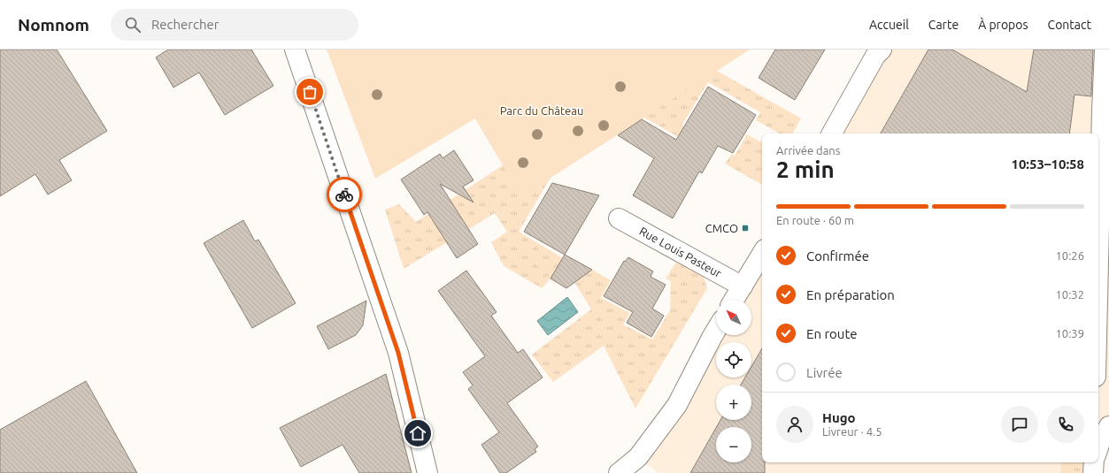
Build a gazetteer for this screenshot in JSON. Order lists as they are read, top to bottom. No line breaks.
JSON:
{"streets":{"street":["Rue Louis Pasteur"]},"parks":["Parc du Château"],"places":{"transit":["CMCO"]},"north":"top left","page":{"header":"Nomnom","search":"Rechercher","nav":["Accueil","Carte","À propos","Contact"],"heading":["2 min","Arrivée dans","10:53–10:58"],"panel":["Hugo","Livreur · 4.5"],"bar":"En route · 60 m","list":[["Confirmée","10:26"],["En préparation","10:32"],["En route","10:39"],"Livrée"],"map_buttons":["+","−"]}}
